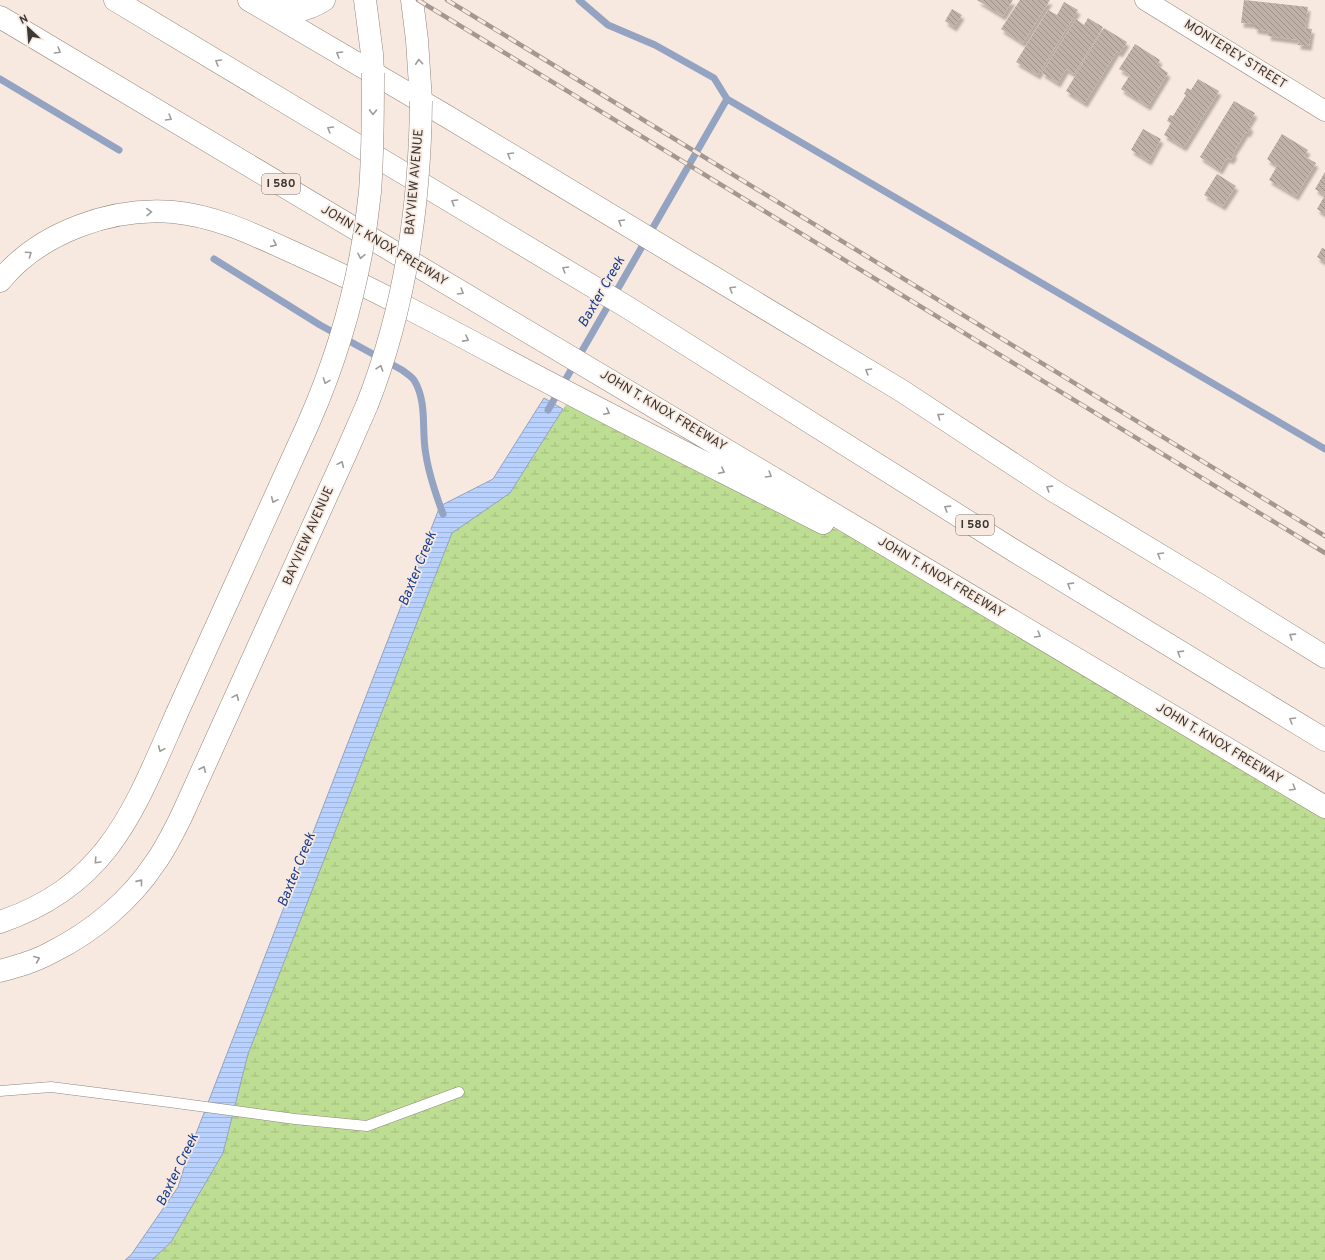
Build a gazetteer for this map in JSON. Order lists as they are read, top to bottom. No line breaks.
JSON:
{"streets":{"main road":["BAYVIEW AVENUE","I 580","JOHN T. KNOX FREEWAY"],"street":["MONTEREY STREET"]},"water":["Baxter Creek"],"north":"top left"}
